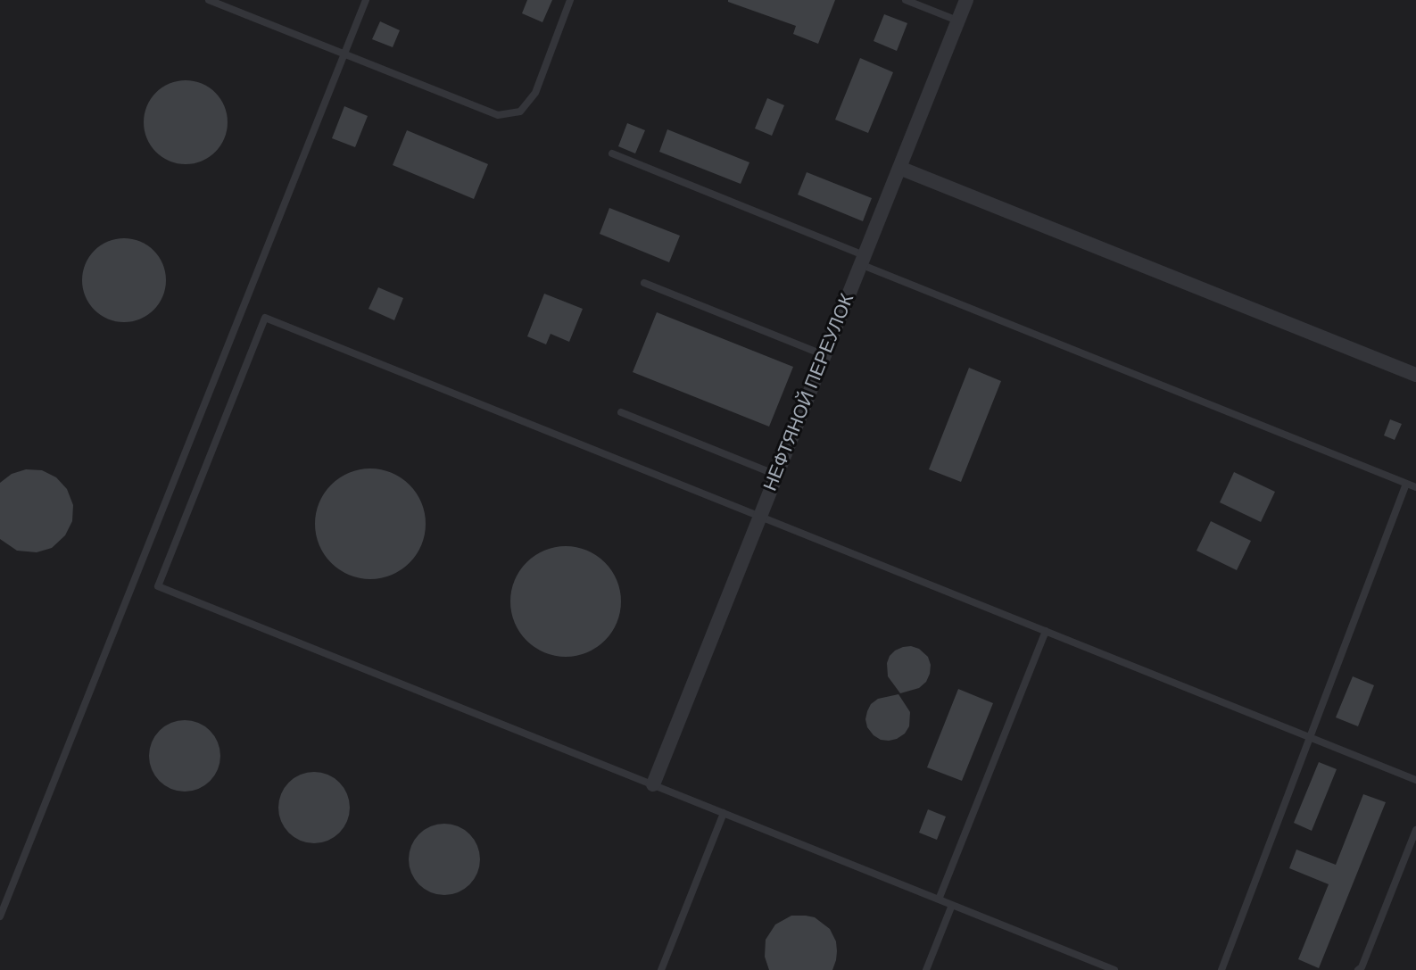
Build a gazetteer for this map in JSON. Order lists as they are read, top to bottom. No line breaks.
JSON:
{"streets":{"street":["НЕФТЯНОЙ ПЕРЕУЛОК"]}}
